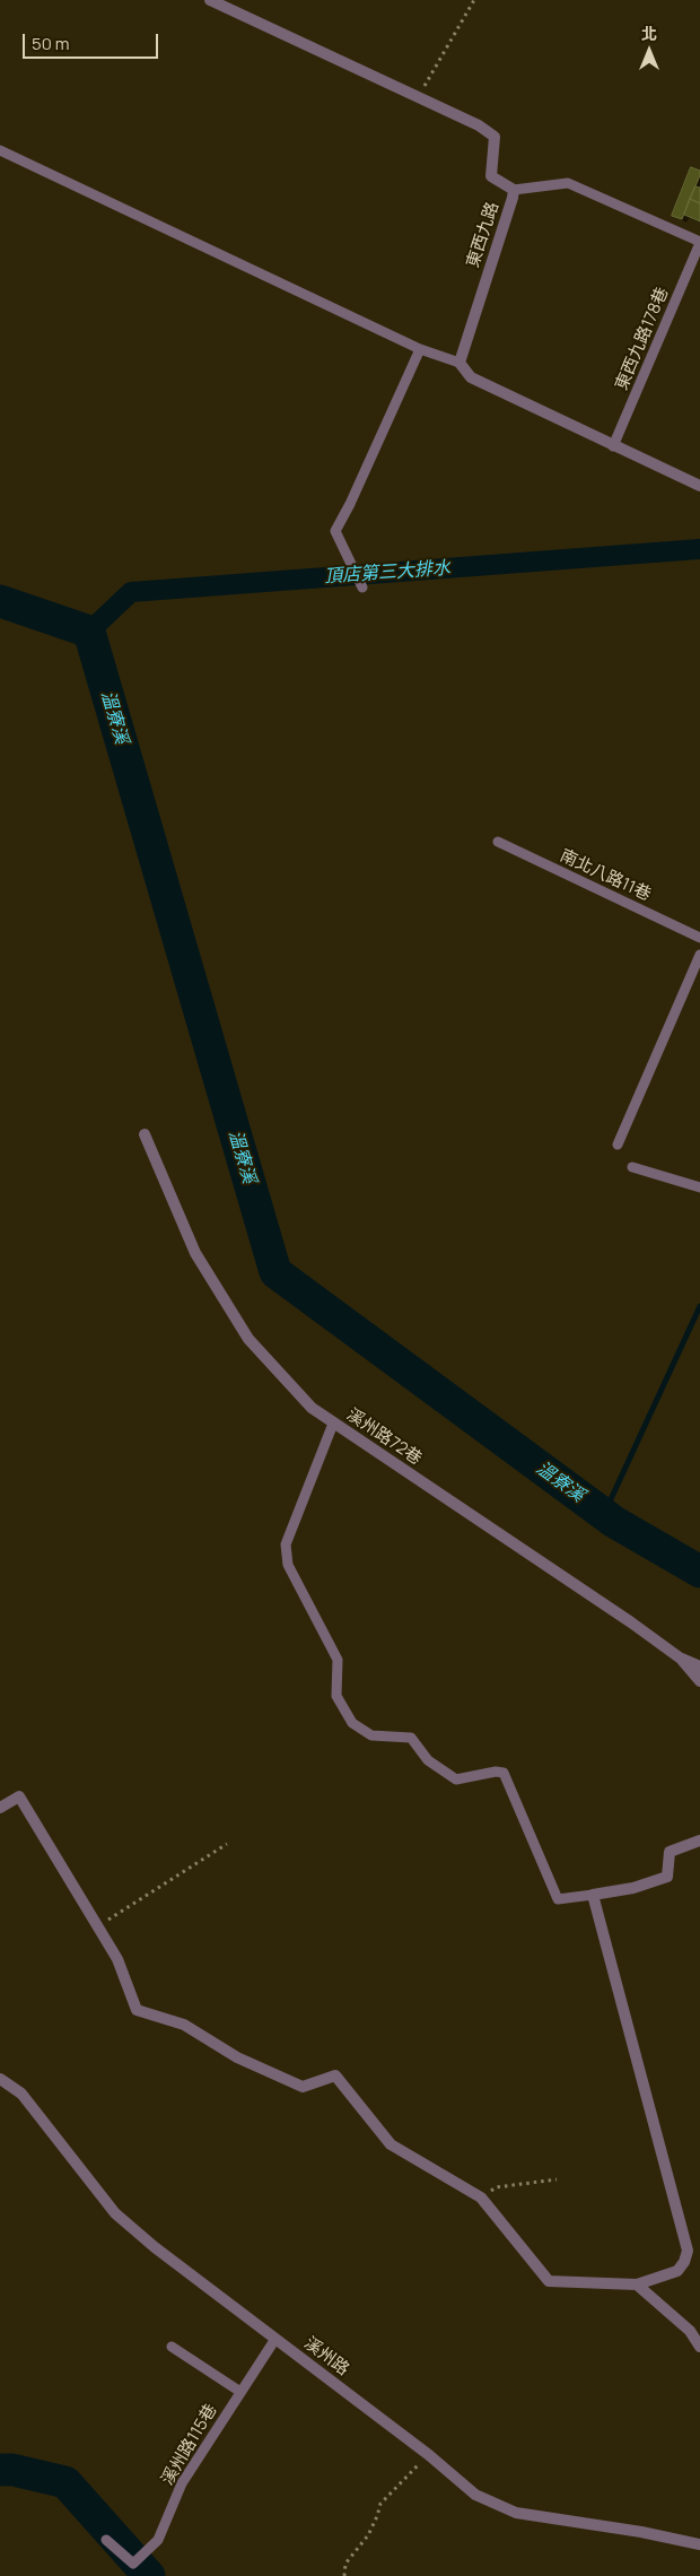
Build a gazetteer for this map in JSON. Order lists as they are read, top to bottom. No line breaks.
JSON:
{"streets":{"street":["東西九路","溪州路72巷","溪州路"],"lane":["東西九路178巷","南北八路11巷","溪州路115巷"]},"crossings":[["溪州路","溪州路115巷"]],"water":["頂店第三大排水","溫寮溪"],"scale_bar":"50 m","north":"top"}
